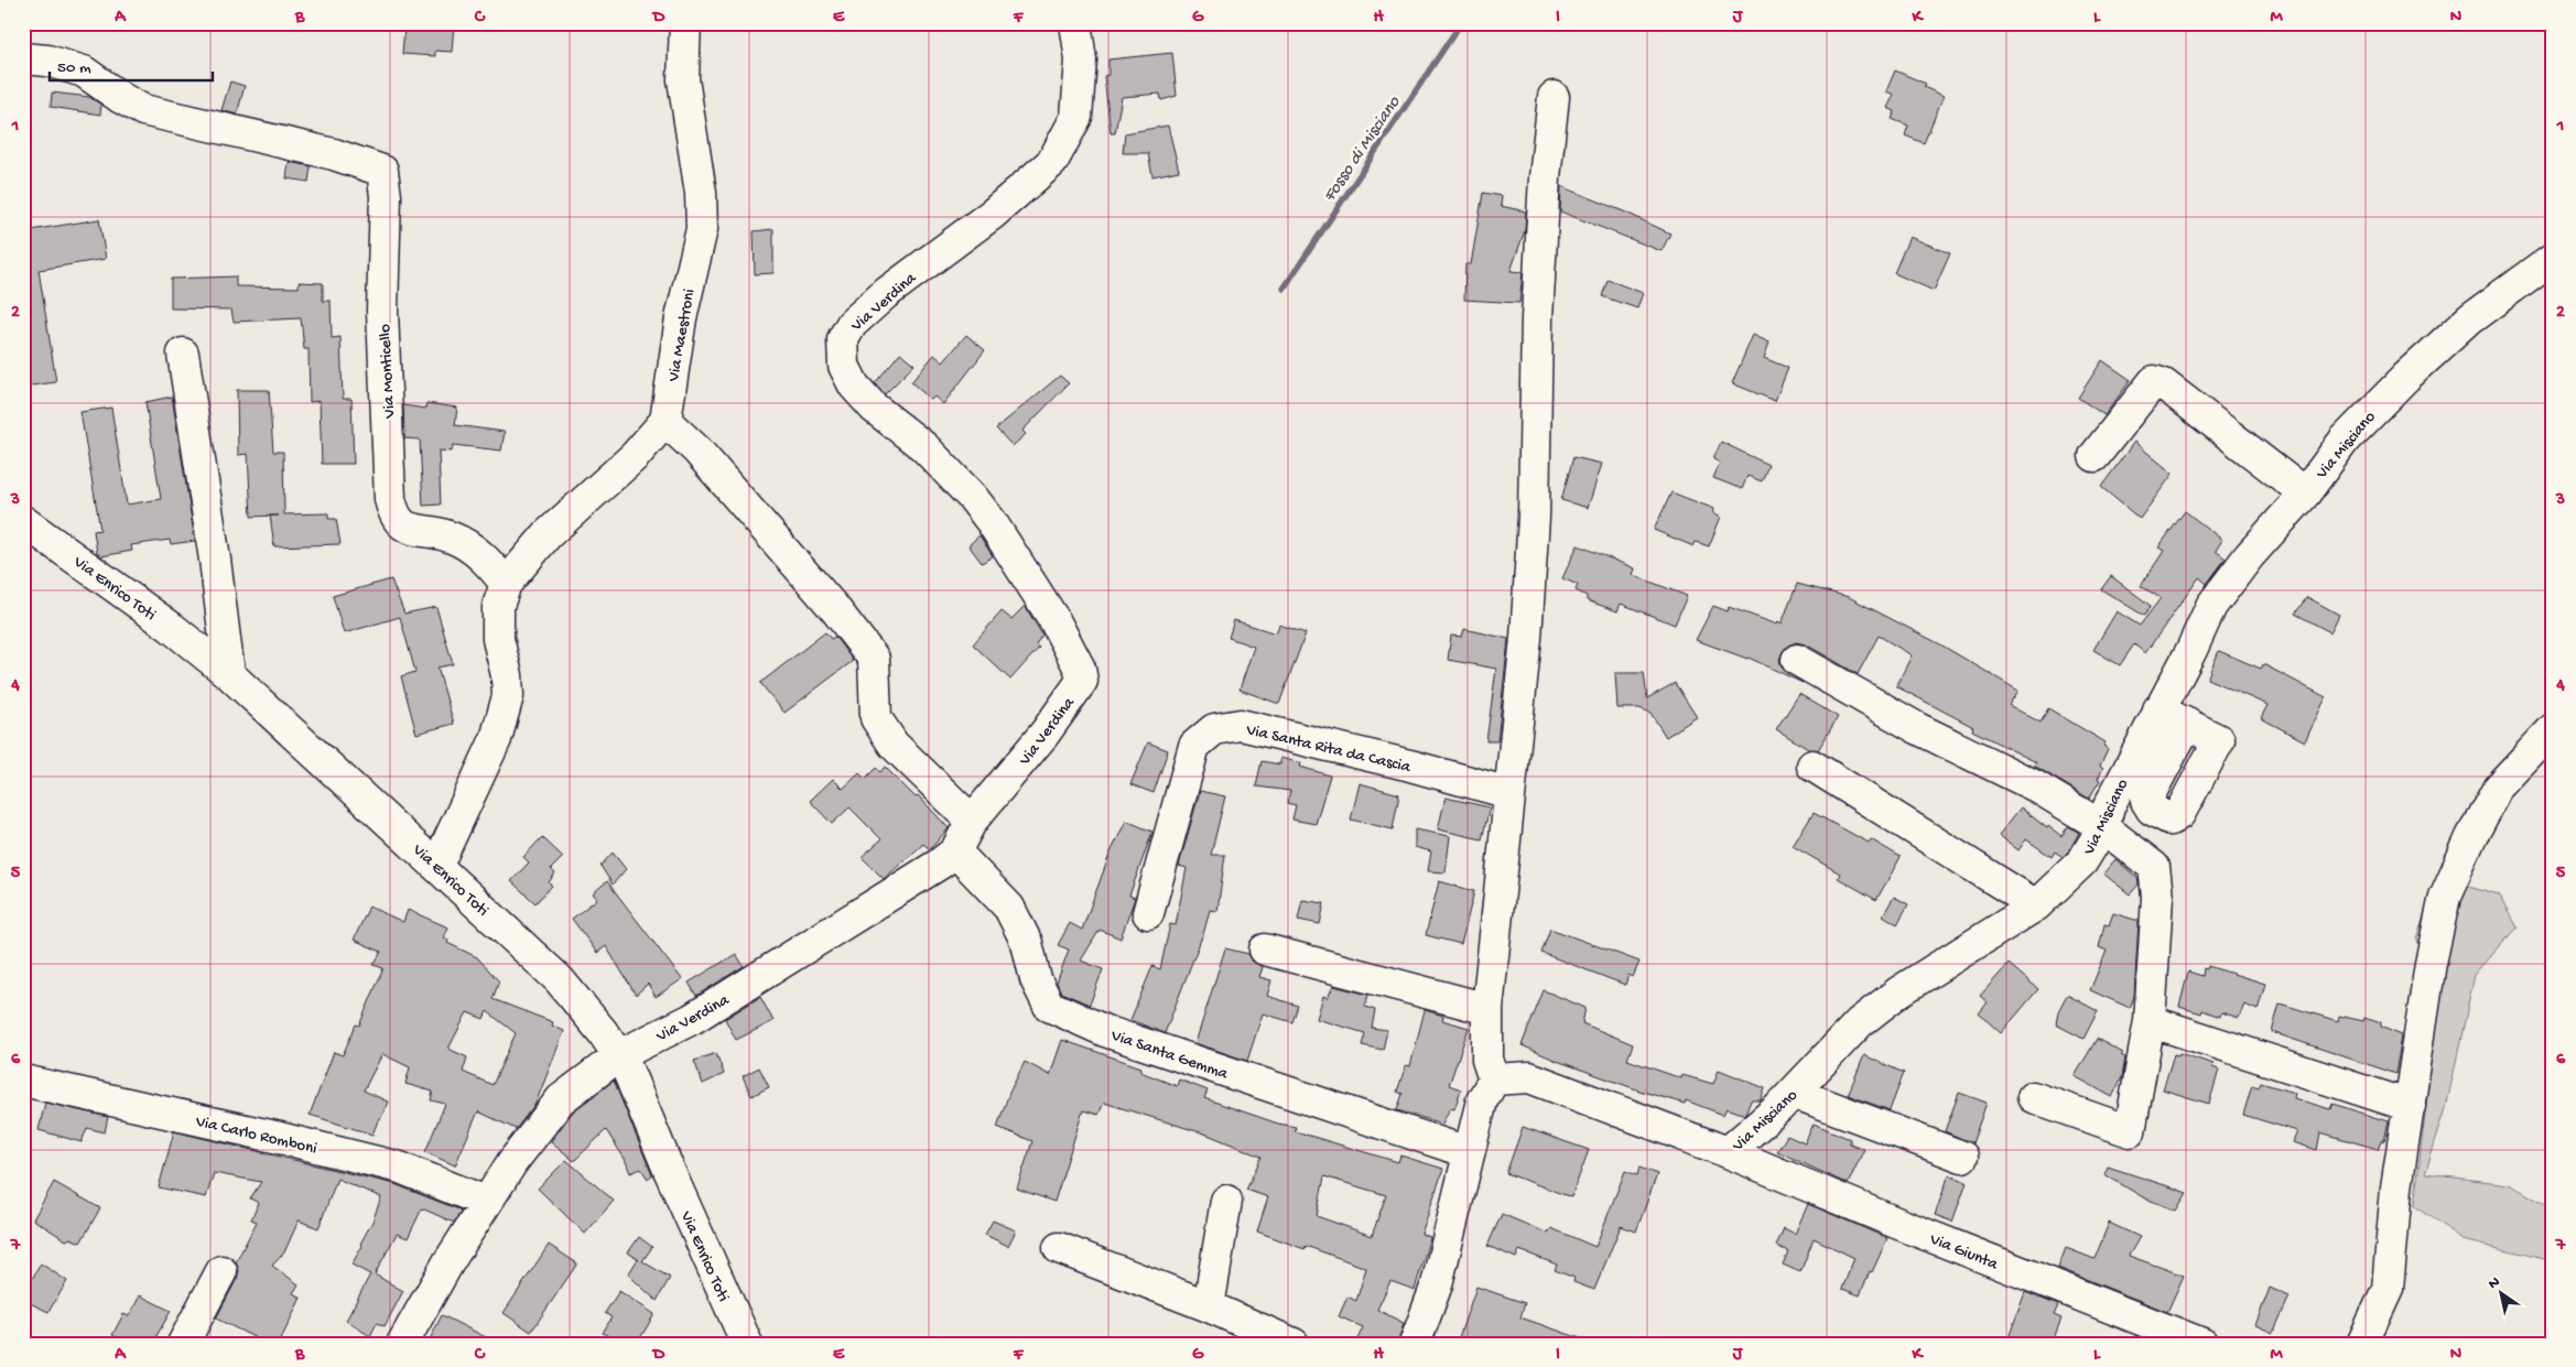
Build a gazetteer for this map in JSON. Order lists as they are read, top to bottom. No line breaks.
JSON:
{"streets":{"street":["Via Verdina","Via Maestroni","Via Monticello","Via Misciano","Via Enrico Toti","Via Santa Rita da Cascia","Via Santa Gemma","Via Carlo Romboni","Via Giunta"]},"crossings":[["Via Verdina","Via Enrico Toti"],["Via Verdina","Via Santa Gemma"],["Via Verdina","Via Carlo Romboni"],["Via Misciano","Via Giunta"]],"water":["Fosso di Misciano"],"scale_bar":"50 m","north":"top left","grid":{"columns":["A","B","C","D","E","F","G","H","I","J","K","L","M","N"],"rows":["1","2","3","4","5","6","7"]}}
